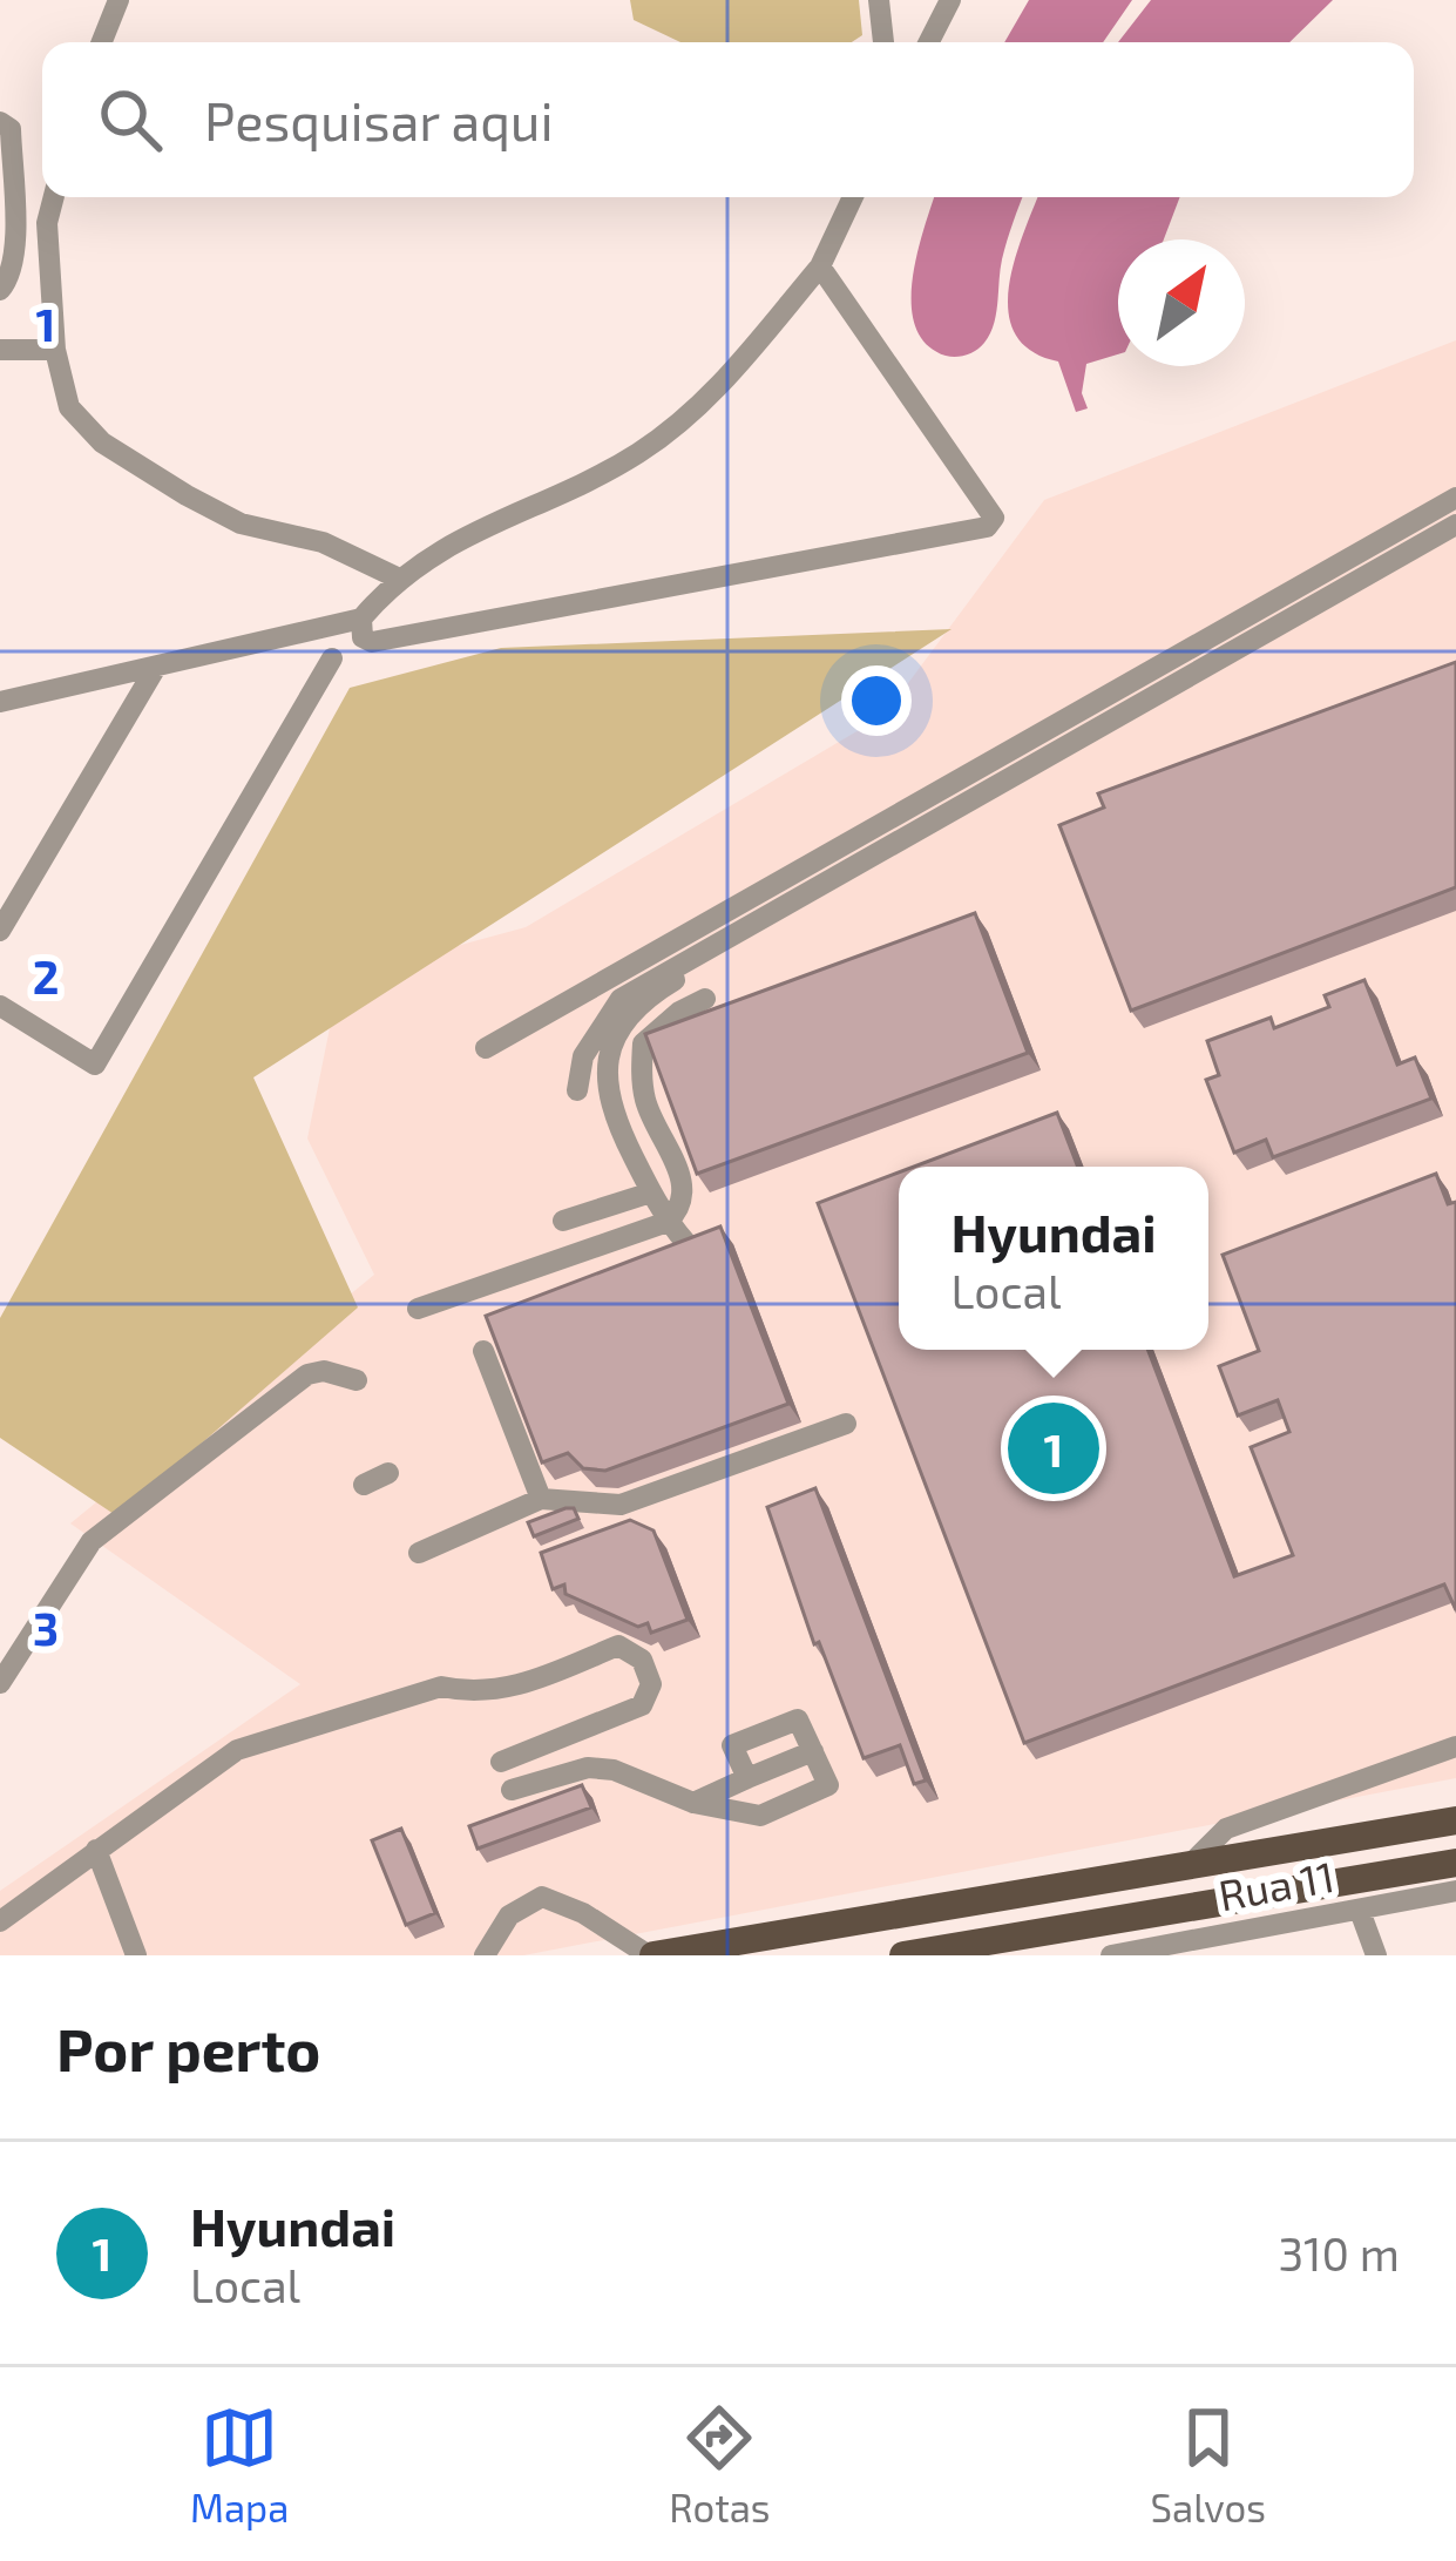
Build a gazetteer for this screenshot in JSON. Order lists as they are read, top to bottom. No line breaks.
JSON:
{"streets":{"street":["Rua 11"]},"north":"top right","page":{"search":"Pesquisar aqui","popup":["Hyundai","Local"],"pins":"1","heading":"Por perto","list":[{"mark":"1","name":"Hyundai","note":"Local","value":"310 m"}],"nav":["Mapa","Rotas","Salvos"]},"grid":{"rows":["1","2","3"]}}
